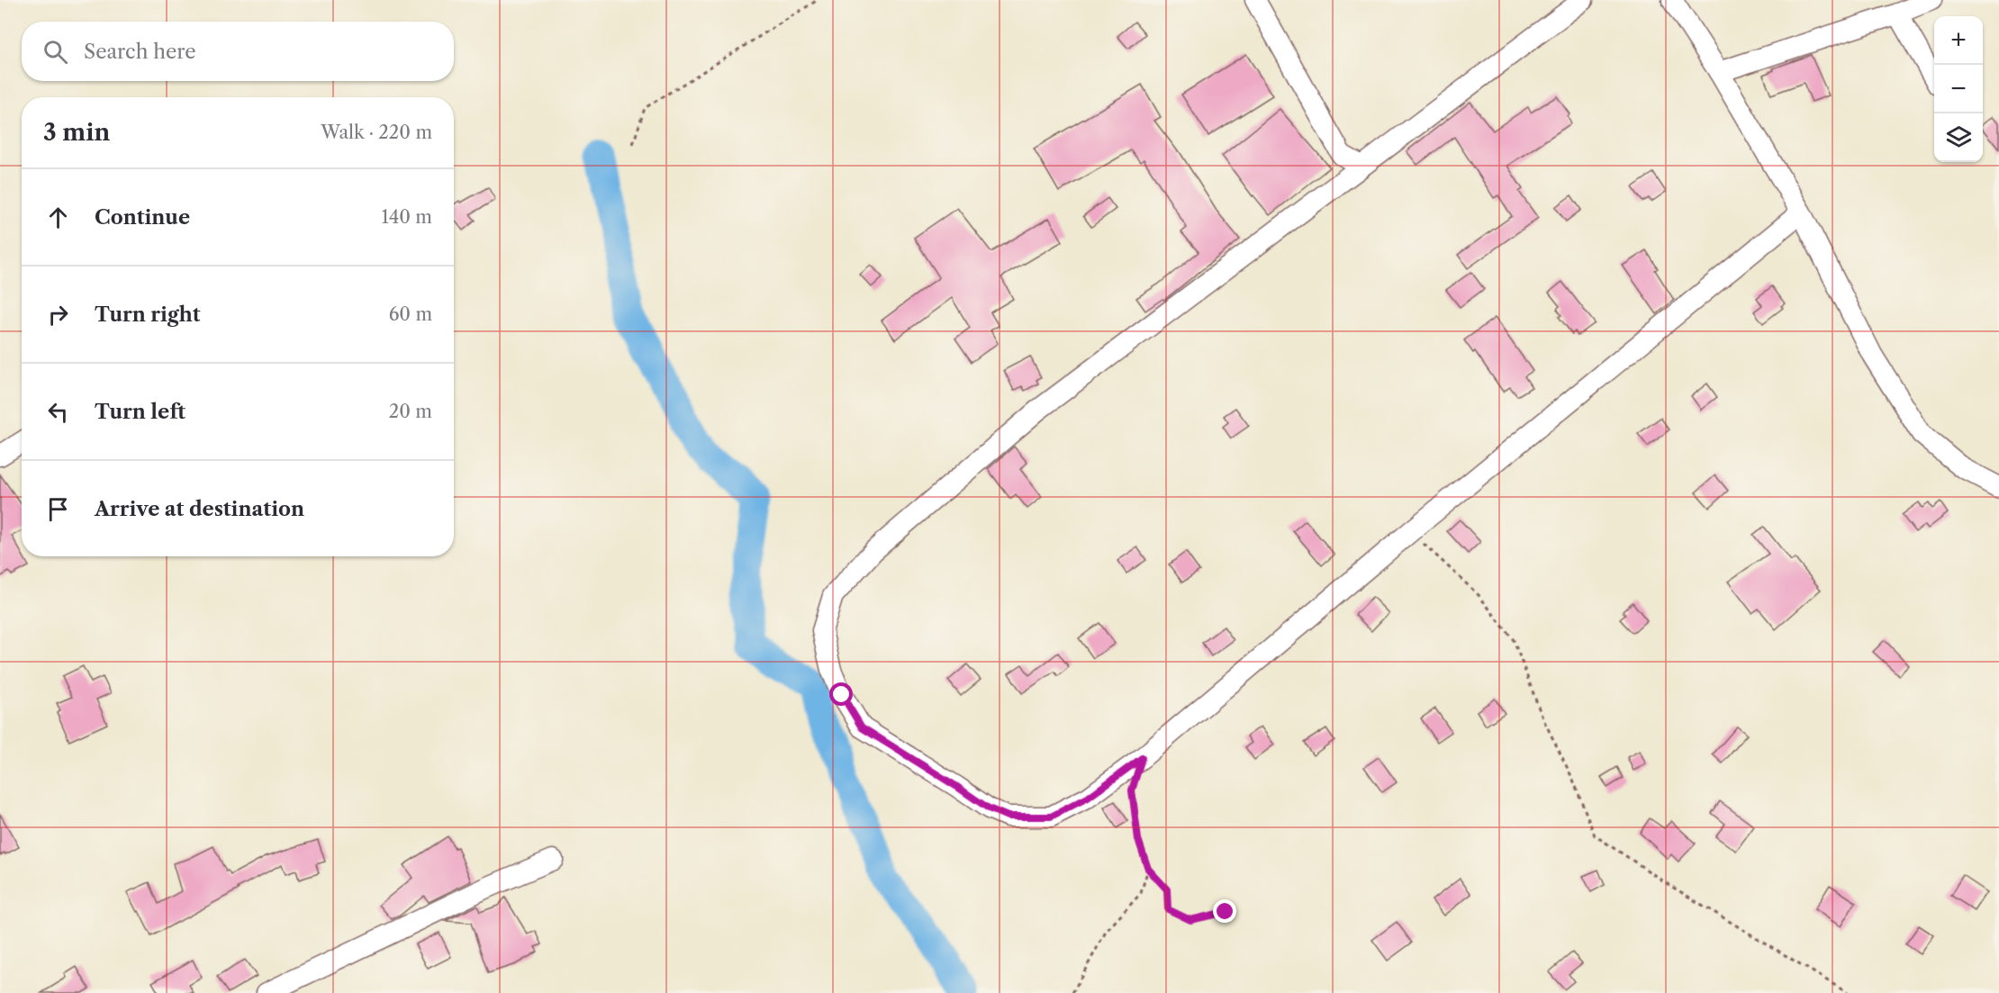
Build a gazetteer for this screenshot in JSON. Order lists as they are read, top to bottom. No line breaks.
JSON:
{"page":{"map_buttons":["+","−"],"search":"Search here","heading":["3 min","Walk · 220 m"],"list":[["Continue","140 m"],["Turn right","60 m"],["Turn left","20 m"],"Arrive at destination"]}}
